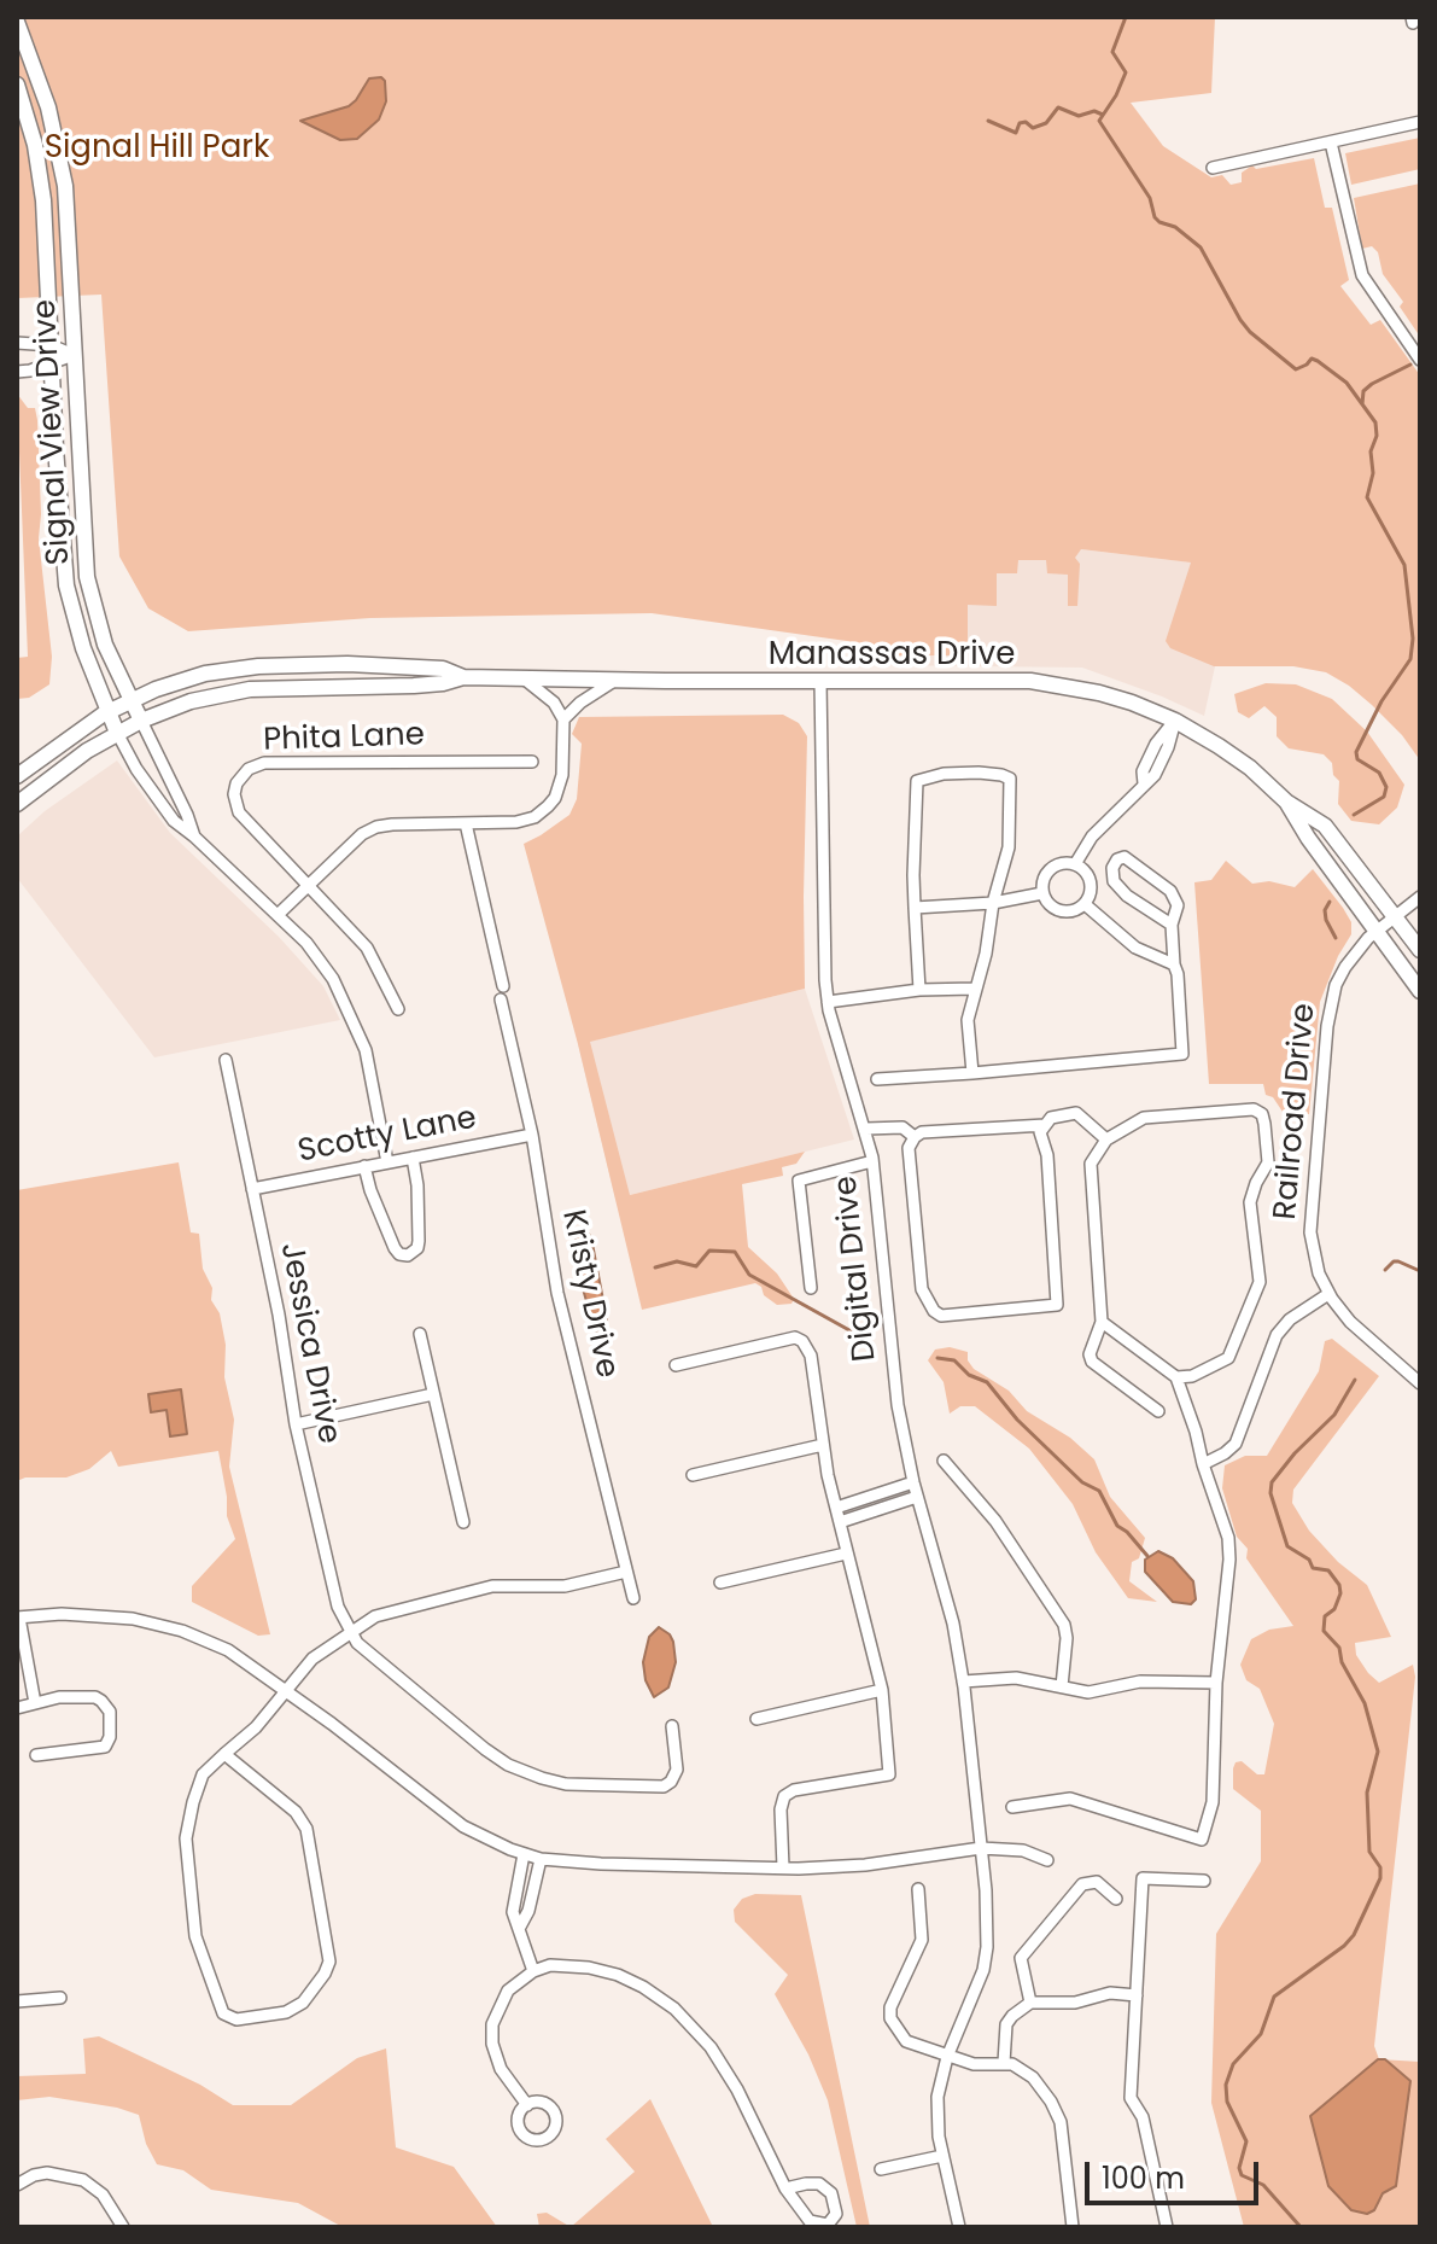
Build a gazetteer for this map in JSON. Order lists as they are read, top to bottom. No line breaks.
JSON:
{"streets":{"main road":["Signal View Drive","Manassas Drive"],"street":["Phita Lane","Railroad Drive","Scotty Lane","Digital Drive","Kristy Drive","Jessica Drive"]},"crossings":[["Signal View Drive","Manassas Drive"],["Manassas Drive","Railroad Drive"],["Manassas Drive","Digital Drive"],["Scotty Lane","Kristy Drive"],["Scotty Lane","Jessica Drive"]],"parks":["Signal Hill Park"],"scale_bar":"100 m"}
